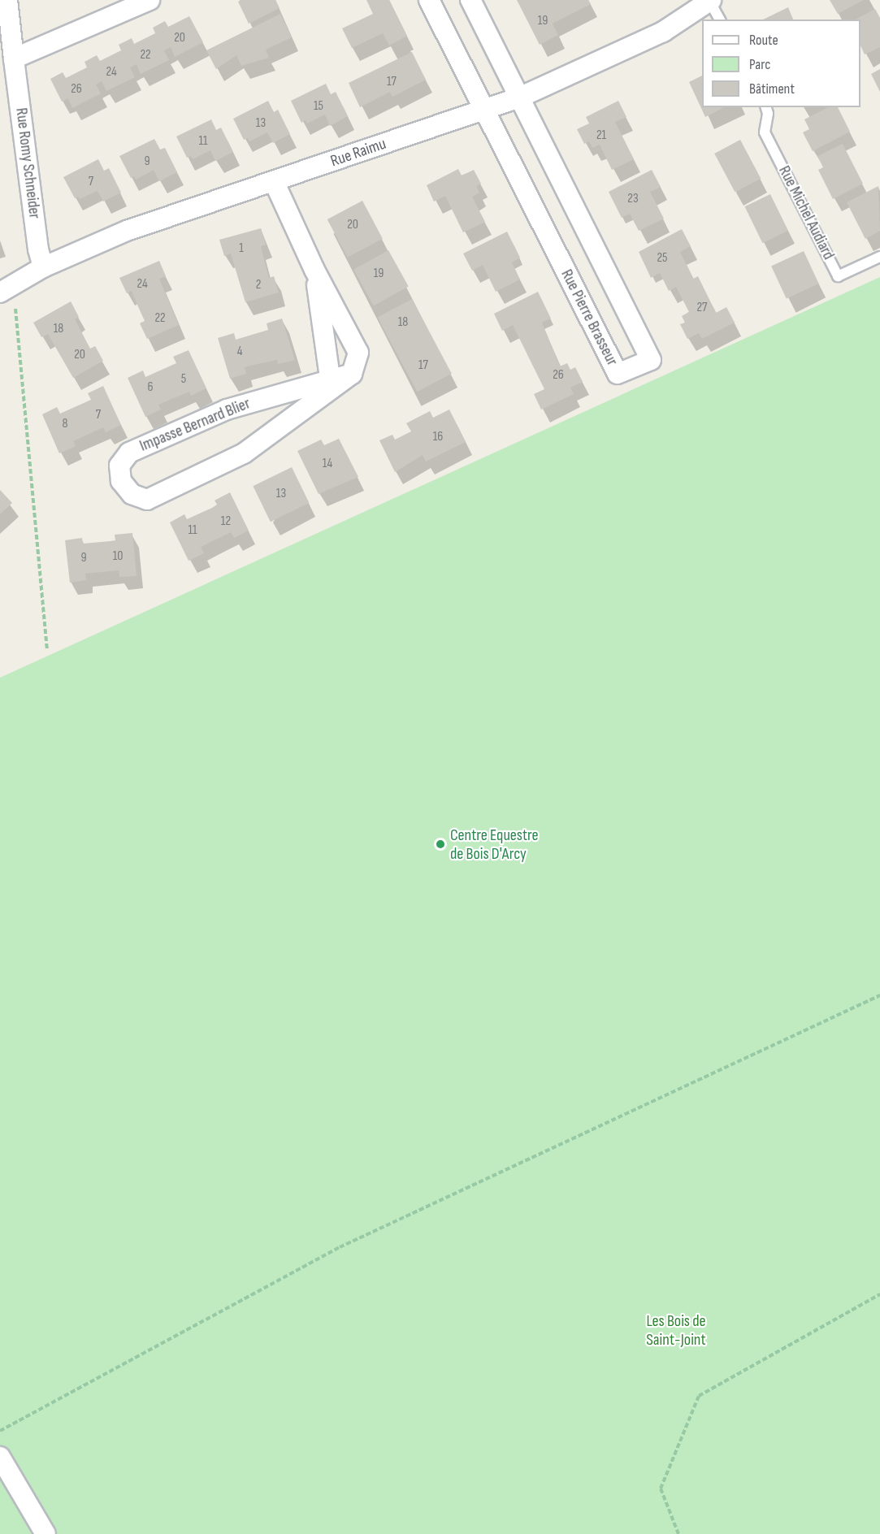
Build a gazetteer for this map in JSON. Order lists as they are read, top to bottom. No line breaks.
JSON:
{"streets":{"street":["Rue Raimu","Rue Romy Schneider","Rue Pierre Brasseur","Impasse Bernard Blier"],"lane":["Rue Michel Audiard"]},"crossings":[["Rue Raimu","Rue Romy Schneider"],["Rue Raimu","Rue Pierre Brasseur"]],"parks":["Les Bois de Saint-Joint"],"places":["Centre Equestre de Bois D'Arcy"],"house_numbers":["19","20","22","24","17","26","15","13","21","11","9","7","23","20","1","25","19","24","2","27","22","18","18","4","20","17","26","5","6","7","8","16","14","13","12","11","10","9"],"legend":["Route","Parc","Bâtiment"]}
